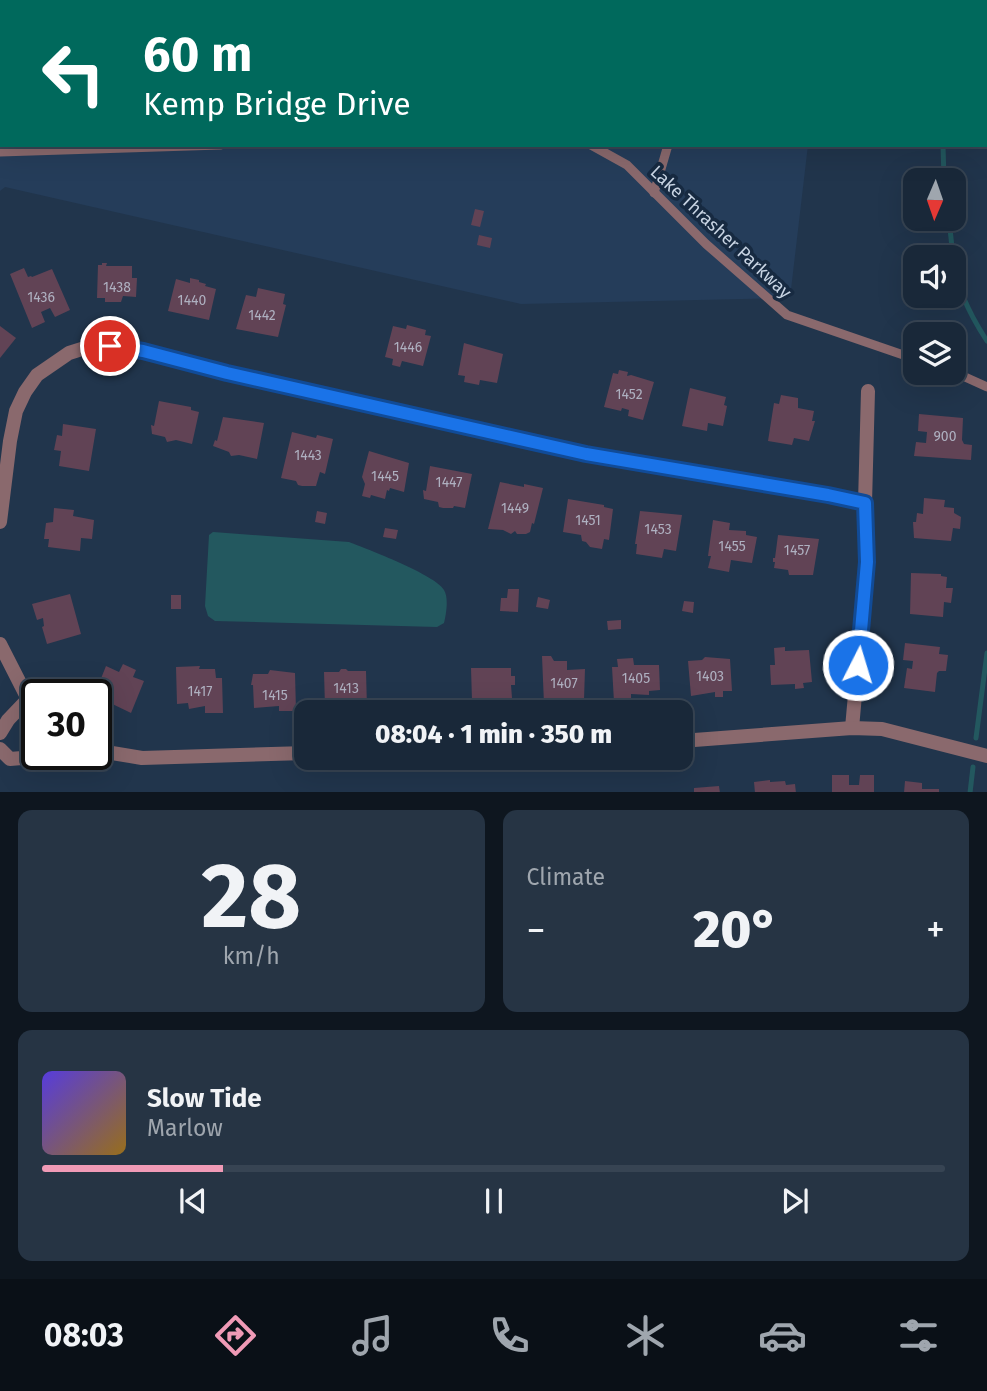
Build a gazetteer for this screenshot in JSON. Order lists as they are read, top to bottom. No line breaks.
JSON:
{"streets":{"lane":["Lake Thrasher Parkway"]},"house_numbers":["1438","1436","1440","1442","1446","1452","900","1443","1445","1447","1449","1451","1453","1455","1457","1403","1405","1407","1413","1417","1415"],"north":"bottom","page":{"turn":["60 m","Kemp Bridge Drive"],"limit":"30","trip":"08:04 · 1 min · 350 m","tile":[["28","km/h"],"Climate"],"heat":["−","20°","+"],"song":["Slow Tide","Marlow"],"tabs":"08:03"}}
